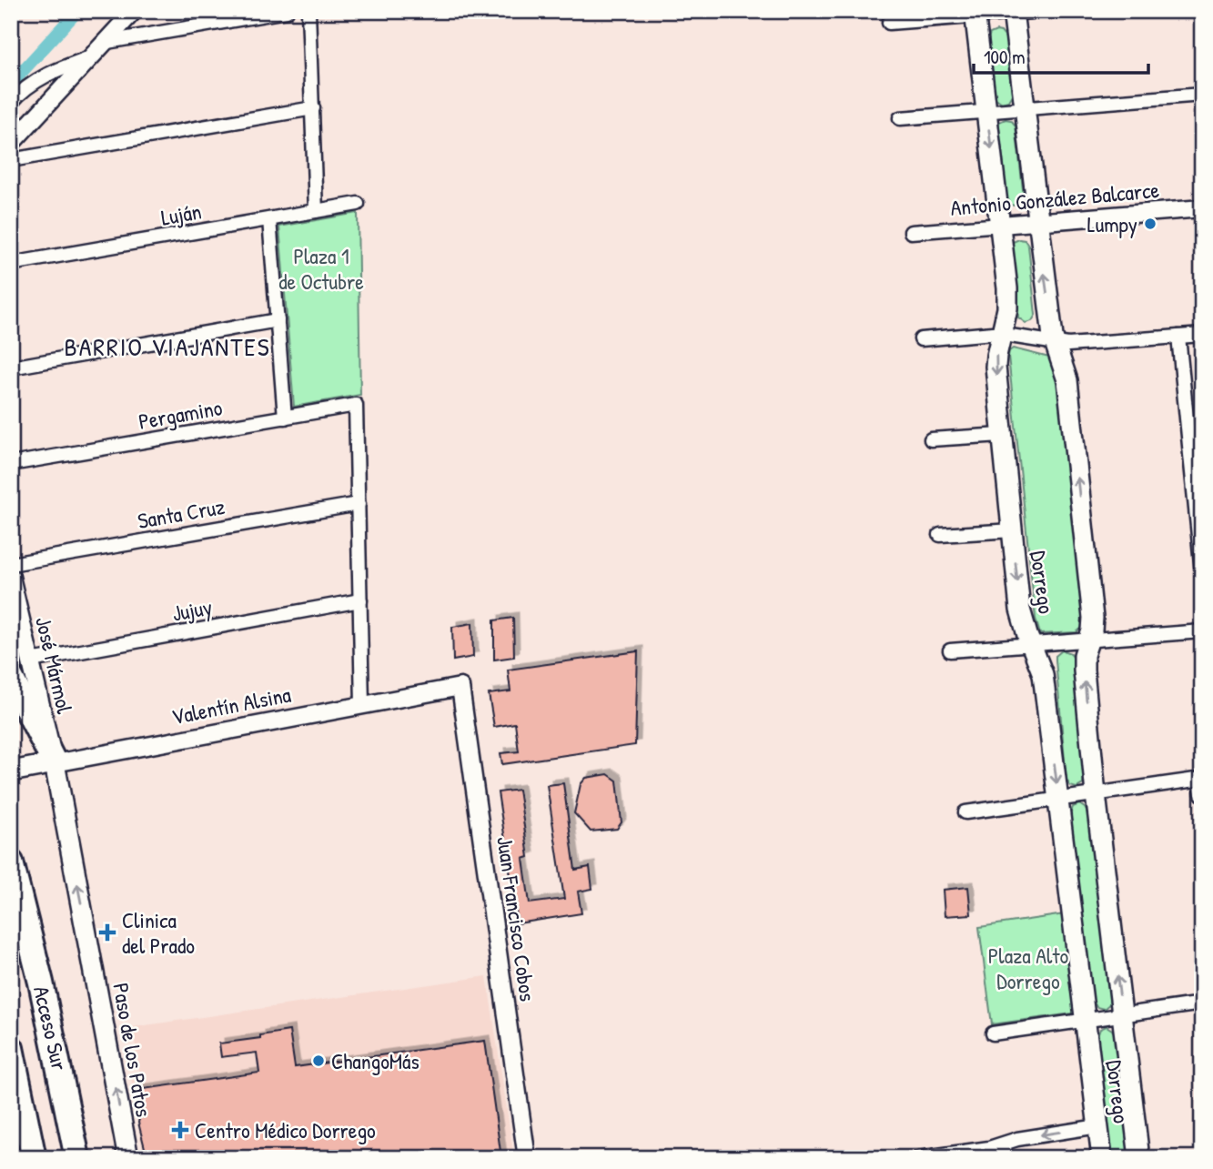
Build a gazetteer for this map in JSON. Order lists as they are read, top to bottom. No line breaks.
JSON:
{"streets":{"highway":["Acceso Sur"],"main road":["Dorrego","Valentín Alsina","Paso de los Patos"],"street":["Antonio González Balcarce","Luján","Pergamino","Santa Cruz","Jujuy","José Mármol","Juan Francisco Cobos"]},"crossings":[["Antonio González Balcarce","Dorrego"],["Pergamino","Santa Cruz"],["Jujuy","José Mármol"],["José Mármol","Valentín Alsina"],["José Mármol","Paso de los Patos"],["Valentín Alsina","Juan Francisco Cobos"],["Valentín Alsina","Paso de los Patos"]],"one_way":["Paso de los Patos"],"districts":["BARRIO VIAJANTES"],"parks":["Plaza 1 de Octubre","Plaza Alto Dorrego"],"places":{"other":["Lumpy","ChangoMás"],"health":["Clinica del Prado","Centro Médico Dorrego"]},"scale_bar":"100 m"}
